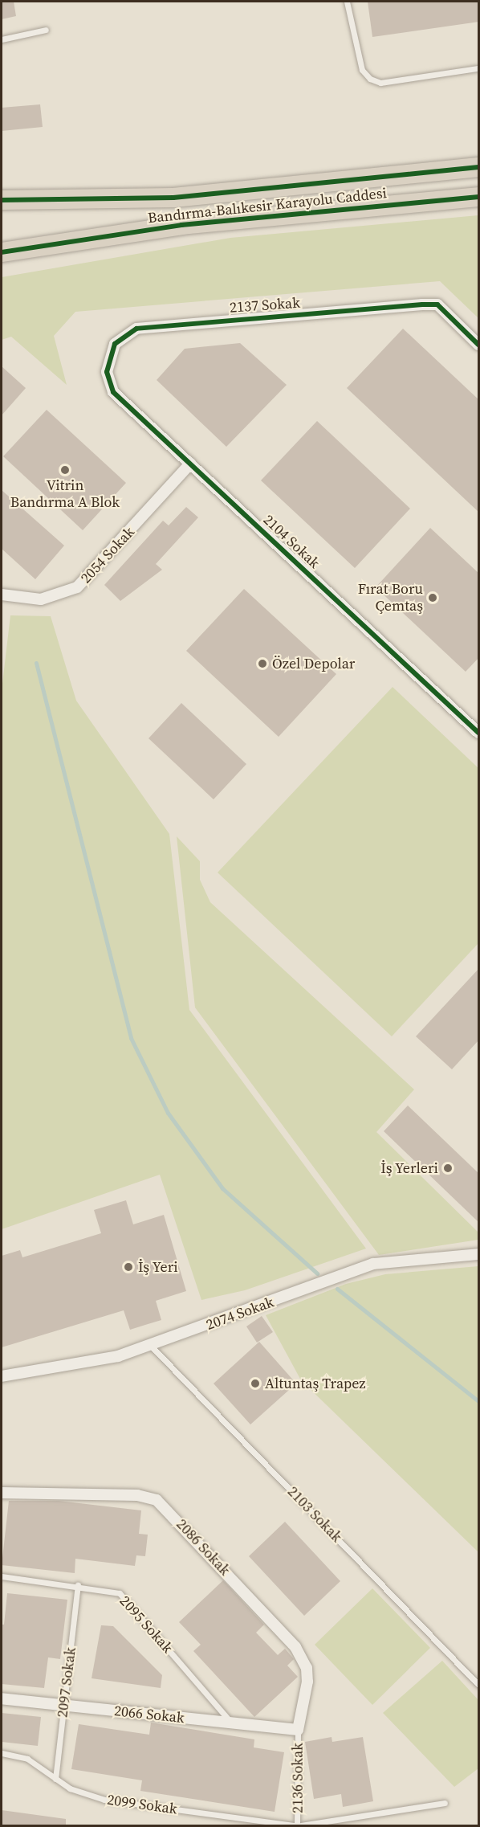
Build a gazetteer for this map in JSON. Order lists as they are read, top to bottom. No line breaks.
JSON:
{"streets":{"highway":["Bandırma-Balıkesir Karayolu Caddesi"],"street":["2137 Sokak","2104 Sokak","2054 Sokak","2074 Sokak","2086 Sokak","2066 Sokak"],"lane":["2103 Sokak","2095 Sokak","2097 Sokak","2136 Sokak","2099 Sokak"]},"crossings":[["2137 Sokak","2104 Sokak"],["2104 Sokak","2054 Sokak"],["2074 Sokak","2103 Sokak"],["2086 Sokak","2066 Sokak"],["2086 Sokak","2136 Sokak"],["2095 Sokak","2097 Sokak"],["2095 Sokak","2066 Sokak"],["2097 Sokak","2066 Sokak"],["2097 Sokak","2099 Sokak"],["2066 Sokak","2136 Sokak"]],"places":["Vitrin Bandırma A Blok","Fırat Boru Çemtaş","Özel Depolar","İş Yerleri","İş Yeri","Altuntaş Trapez"]}
